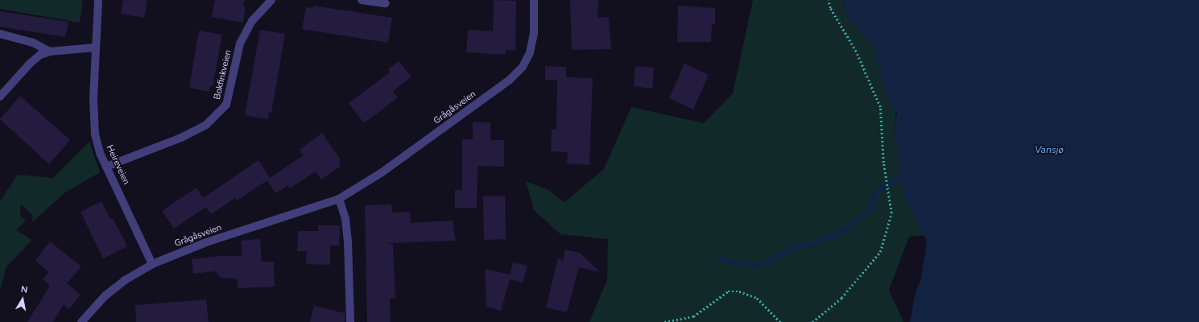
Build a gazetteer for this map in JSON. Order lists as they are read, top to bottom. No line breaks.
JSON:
{"streets":{"street":["Bokfinkveien","Grågåsveien","Heireveien"]},"crossings":[["Bokfinkveien","Heireveien"],["Grågåsveien","Heireveien"]],"water":["Vansjø"],"north":"top"}
